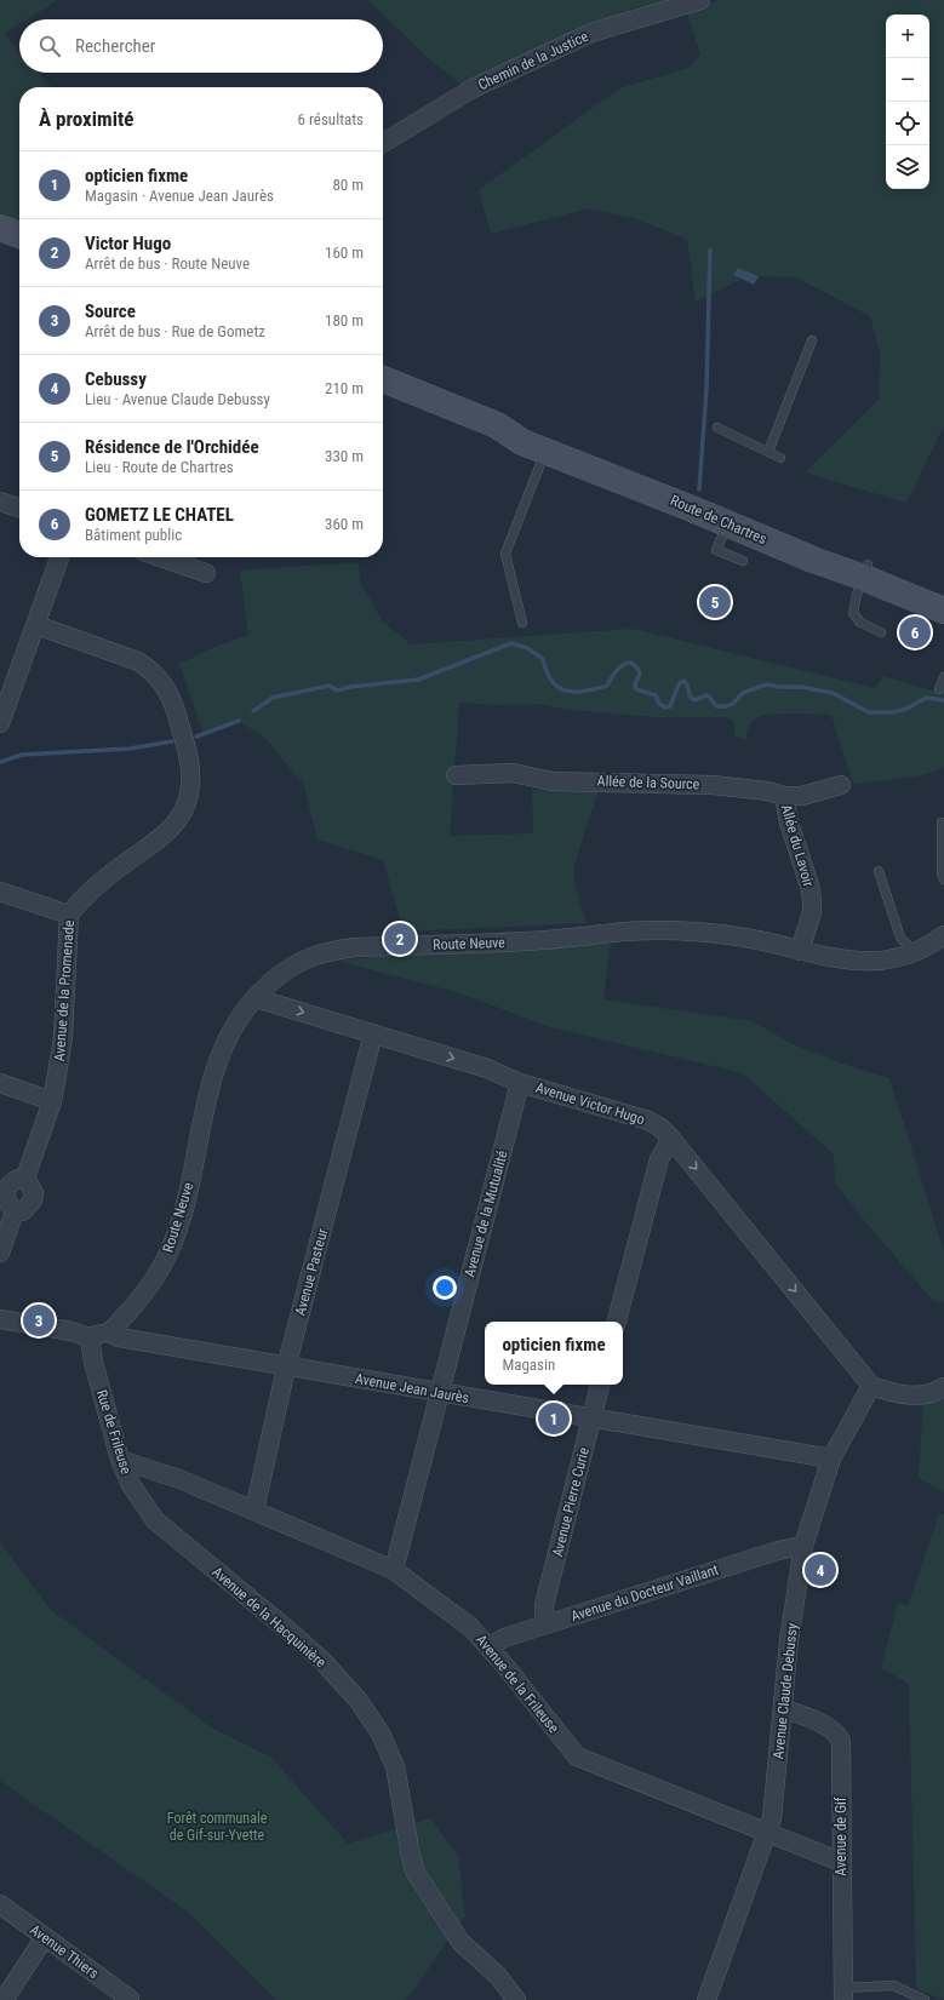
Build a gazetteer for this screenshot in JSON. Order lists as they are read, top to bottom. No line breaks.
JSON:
{"streets":{"main road":["Route de Chartres"],"street":["Chemin de la Justice","Allée de la Source","Allée du Lavoir","Route Neuve","Avenue de la Promenade","Avenue Victor Hugo","Avenue de la Mutualité","Avenue Pasteur","Avenue Jean Jaurès","Rue de Frileuse","Avenue Pierre Curie","Avenue du Docteur Vaillant","Avenue de la Hacquinière","Avenue de la Frileuse","Avenue Claude Debussy","Avenue de Gif","Avenue Thiers"]},"crossings":[["Allée de la Source","Allée du Lavoir"],["Allée du Lavoir","Route Neuve"],["Route Neuve","Avenue Victor Hugo"],["Route Neuve","Avenue Jean Jaurès"],["Avenue Victor Hugo","Avenue de la Mutualité"],["Avenue Victor Hugo","Avenue Pasteur"],["Avenue Victor Hugo","Avenue Claude Debussy"],["Avenue de la Mutualité","Avenue Jean Jaurès"],["Avenue de la Mutualité","Avenue de la Frileuse"],["Avenue Pasteur","Avenue Jean Jaurès"],["Avenue Pasteur","Avenue de la Frileuse"],["Avenue Jean Jaurès","Avenue Pierre Curie"],["Avenue Jean Jaurès","Avenue Claude Debussy"],["Rue de Frileuse","Avenue de la Hacquinière"],["Rue de Frileuse","Avenue de la Frileuse"],["Avenue Pierre Curie","Avenue du Docteur Vaillant"],["Avenue du Docteur Vaillant","Avenue de la Frileuse"],["Avenue du Docteur Vaillant","Avenue Claude Debussy"],["Avenue de la Frileuse","Avenue Claude Debussy"],["Avenue de la Frileuse","Avenue de Gif"],["Avenue Claude Debussy","Avenue de Gif"]],"one_way":["Avenue Victor Hugo"],"parks":["Forêt communale de Gif-sur-Yvette"],"page":{"map_buttons":["+","−"],"search":"Rechercher","heading":["À proximité","6 résultats"],"list":[{"mark":"1","name":"opticien fixme","note":"Magasin · Avenue Jean Jaurès","value":"80 m"},{"mark":"2","name":"Victor Hugo","note":"Arrêt de bus · Route Neuve","value":"160 m"},{"mark":"3","name":"Source","note":"Arrêt de bus · Rue de Gometz","value":"180 m"},{"mark":"4","name":"Cebussy","note":"Lieu · Avenue Claude Debussy","value":"210 m"},{"mark":"5","name":"Résidence de l'Orchidée","note":"Lieu · Route de Chartres","value":"330 m"},{"mark":"6","name":"GOMETZ LE CHATEL","note":"Bâtiment public","value":"360 m"}],"pins":["5","6","2","3","1","4"],"popup":["opticien fixme","Magasin"]}}
